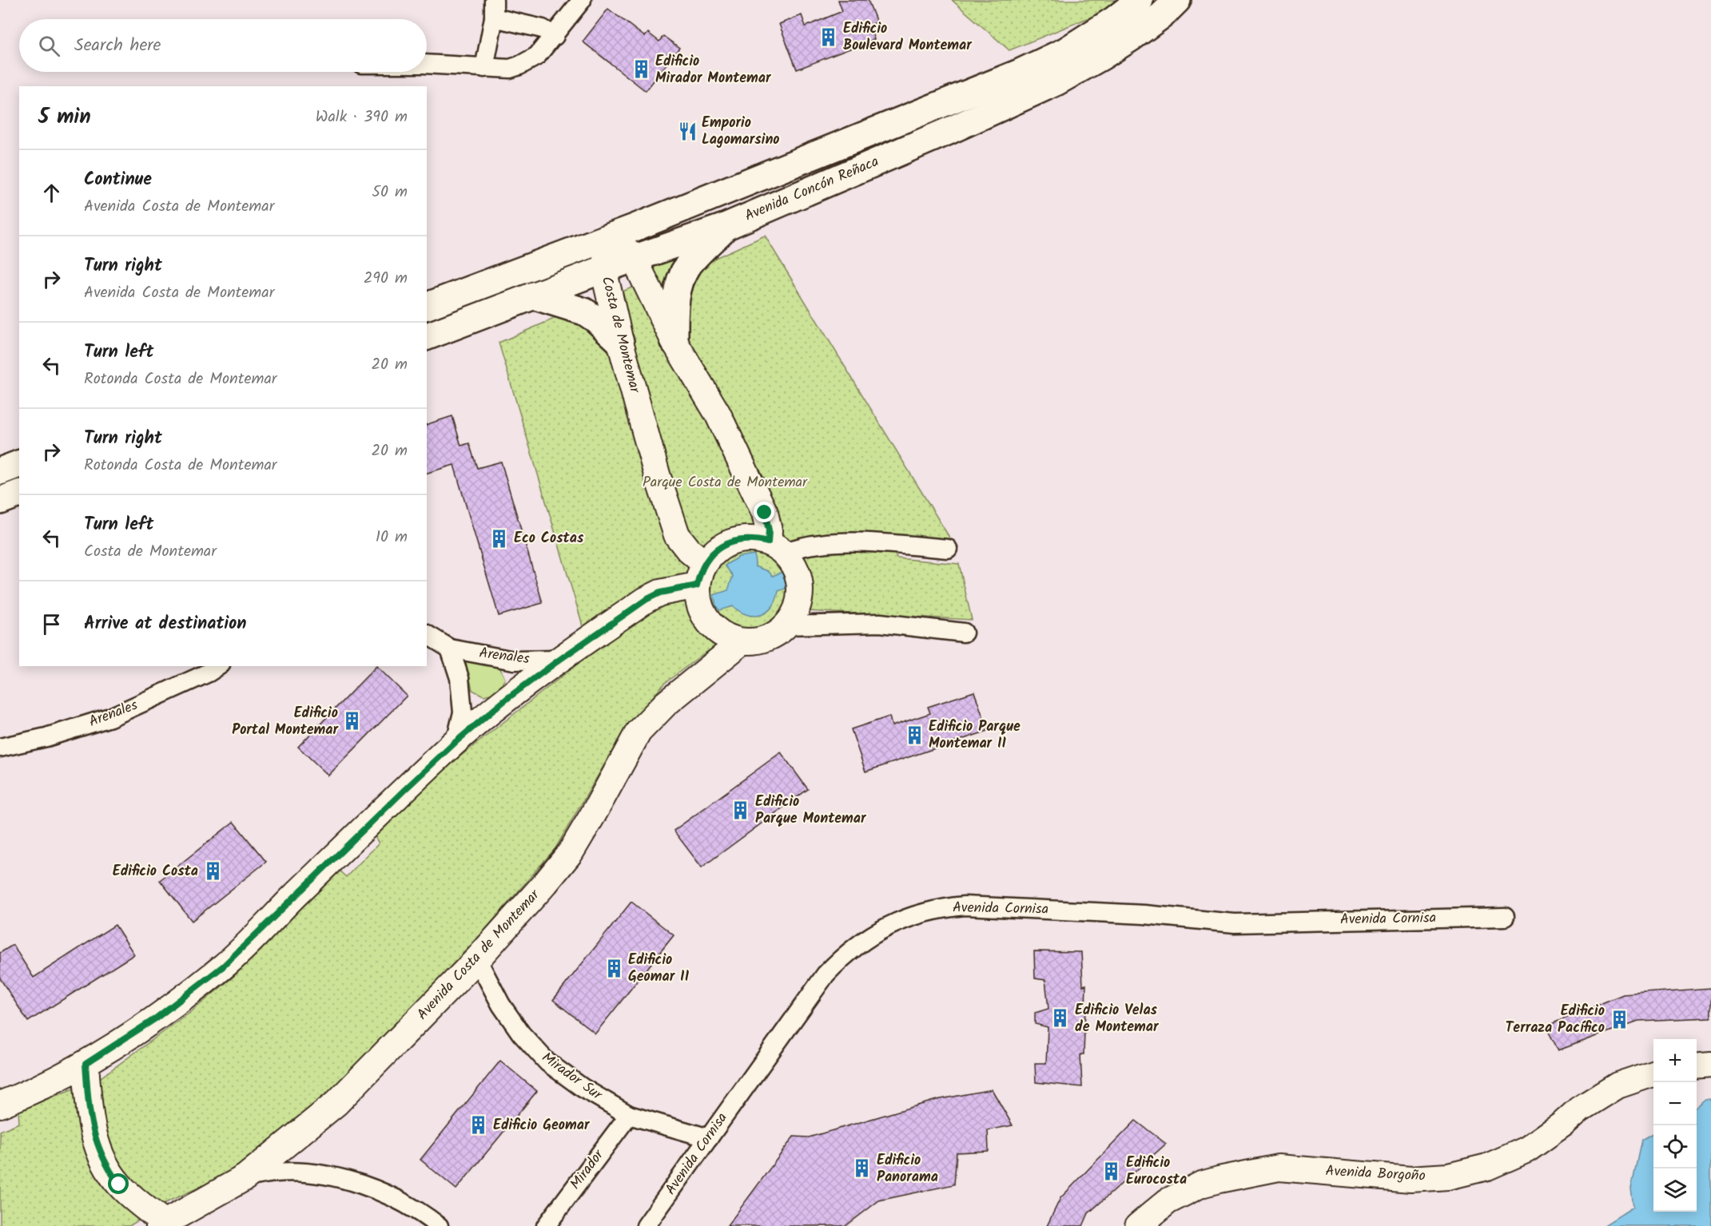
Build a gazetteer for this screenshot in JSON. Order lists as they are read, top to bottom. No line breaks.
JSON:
{"streets":{"main road":["Avenida Concón Reñaca"],"street":["Costa de Montemar","Arenales","Avenida Cornisa","Avenida Costa de Montemar","Mirador Sur","Mirador","Avenida Borgoño"]},"crossings":[["Avenida Concón Reñaca","Costa de Montemar"],["Costa de Montemar","Avenida Costa de Montemar"],["Avenida Cornisa","Mirador Sur"],["Avenida Costa de Montemar","Mirador Sur"],["Mirador Sur","Mirador"]],"parks":["Parque Costa de Montemar"],"places":{"building":["Edificio Boulevard Montemar","Edificio Mirador Montemar","Eco Costas","Edificio Portal Montemar","Edificio Parque Montemar II","Edificio Parque Montemar","Edificio Costa","Edificio Geomar II","Edificio Velas de Montemar","Edificio Terraza Pacífico","Edificio Geomar","Edificio Panorama","Edificio Eurocosta"],"restaurant":["Emporio Lagomarsino"]},"page":{"search":"Search here","heading":["5 min","Walk · 390 m"],"list":[["Continue","Avenida Costa de Montemar","50 m"],["Turn right","Avenida Costa de Montemar","290 m"],["Turn left","Rotonda Costa de Montemar","20 m"],["Turn right","Rotonda Costa de Montemar","20 m"],["Turn left","Costa de Montemar","10 m"],"Arrive at destination"],"map_buttons":["+","−"]}}
